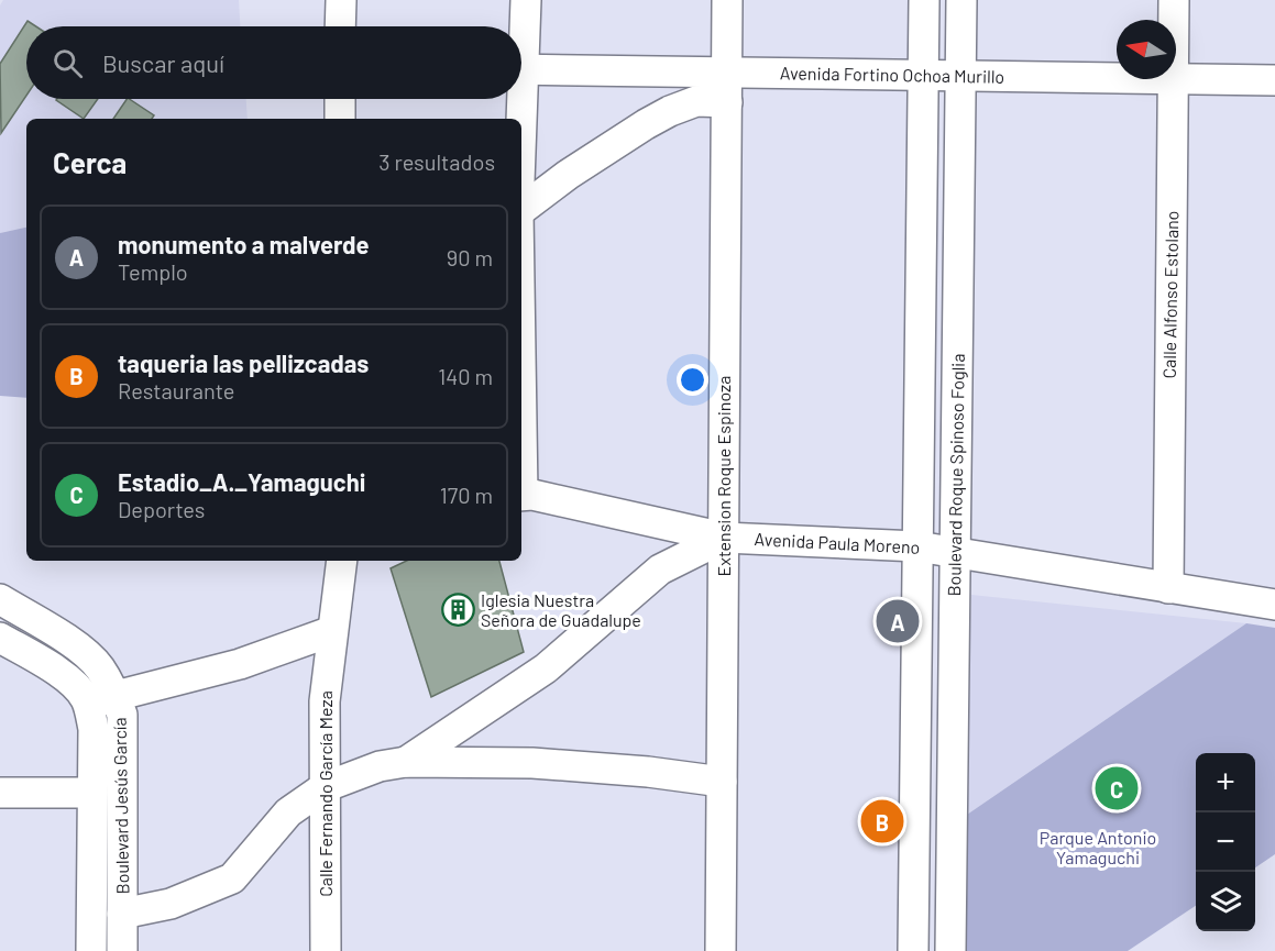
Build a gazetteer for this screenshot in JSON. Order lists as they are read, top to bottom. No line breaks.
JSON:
{"streets":{"street":["Avenida Fortino Ochoa Murillo","Calle Alfonso Estolano","Boulevard Roque Spinoso Foglia","Extension Roque Espinoza","Avenida Paula Moreno","Calle Fernando García Meza","Boulevard Jesús García"]},"crossings":[["Avenida Fortino Ochoa Murillo","Boulevard Roque Spinoso Foglia"],["Avenida Fortino Ochoa Murillo","Extension Roque Espinoza"],["Calle Alfonso Estolano","Avenida Paula Moreno"],["Boulevard Roque Spinoso Foglia","Avenida Paula Moreno"],["Extension Roque Espinoza","Avenida Paula Moreno"]],"parks":["Parque Antonio Yamaguchi"],"places":{"building":["Iglesia Nuestra Señora de Guadalupe"]},"north":"left","page":{"search":"Buscar aquí","heading":["Cerca","3 resultados"],"list":[{"mark":"A","name":"monumento a malverde","note":"Templo","value":"90 m"},{"mark":"B","name":"taqueria las pellizcadas","note":"Restaurante","value":"140 m"},{"mark":"C","name":"Estadio_A._Yamaguchi","note":"Deportes","value":"170 m"}],"pins":["A","C","B"],"map_buttons":["+","−"]}}
